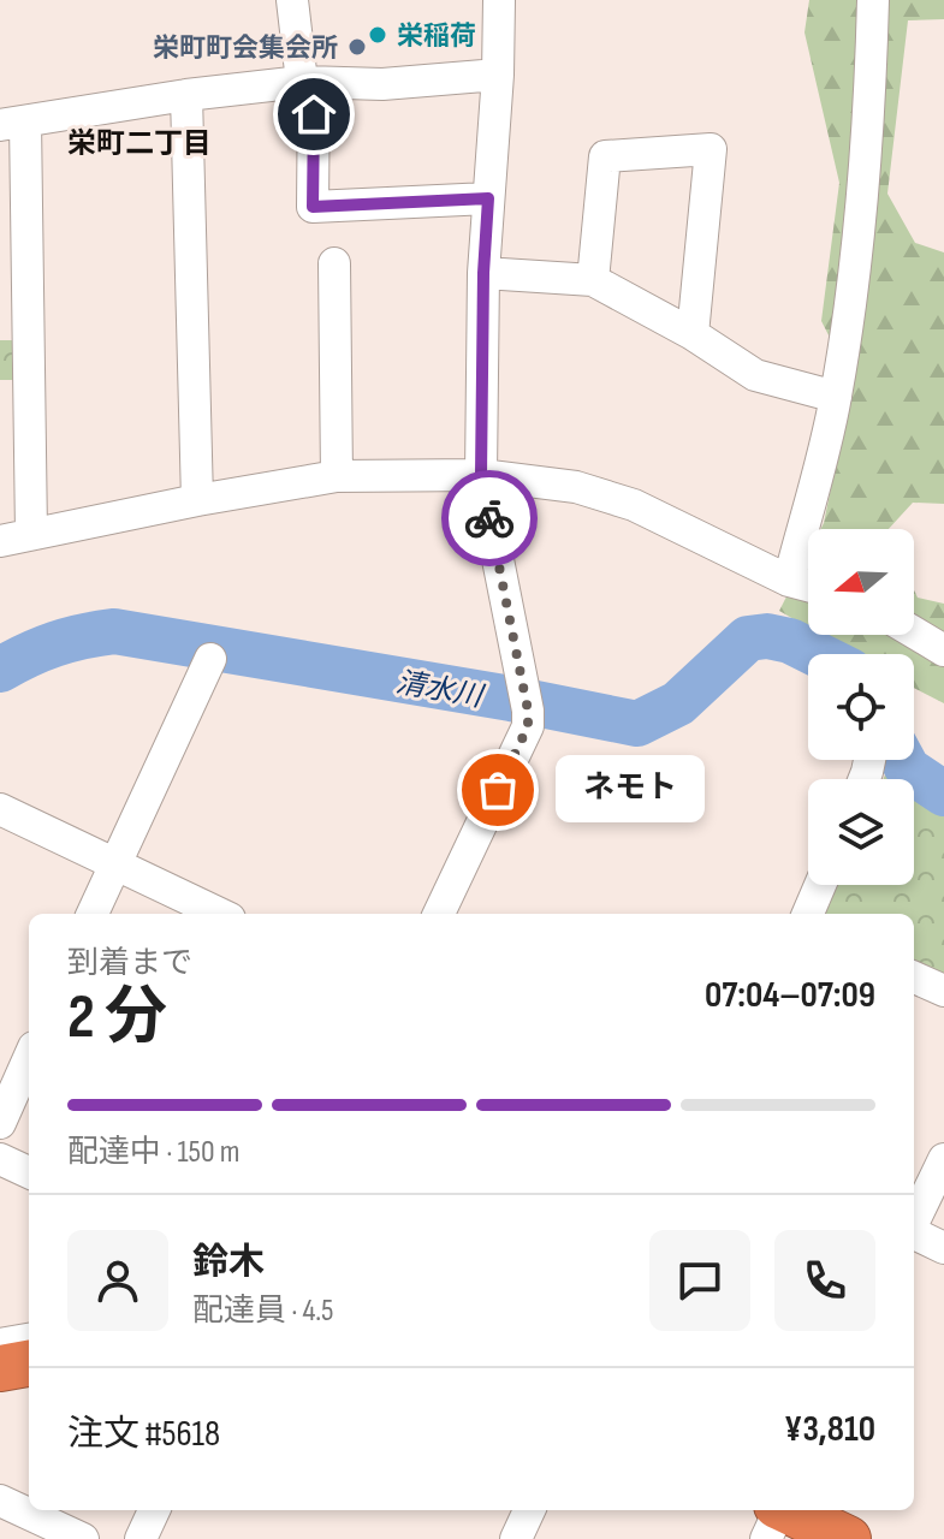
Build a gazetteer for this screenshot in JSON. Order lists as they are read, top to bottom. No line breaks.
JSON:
{"districts":["栄町二丁目"],"water":["清水川"],"places":["栄稲荷","栄町町会集会所","ネモト"],"north":"left","page":{"bubble":"ネモト","heading":["2 分","到着まで","07:04–07:09"],"panel":["鈴木","配達員 · 4.5","注文 #5618","¥3,810"],"bar":"配達中 · 150 m"}}
